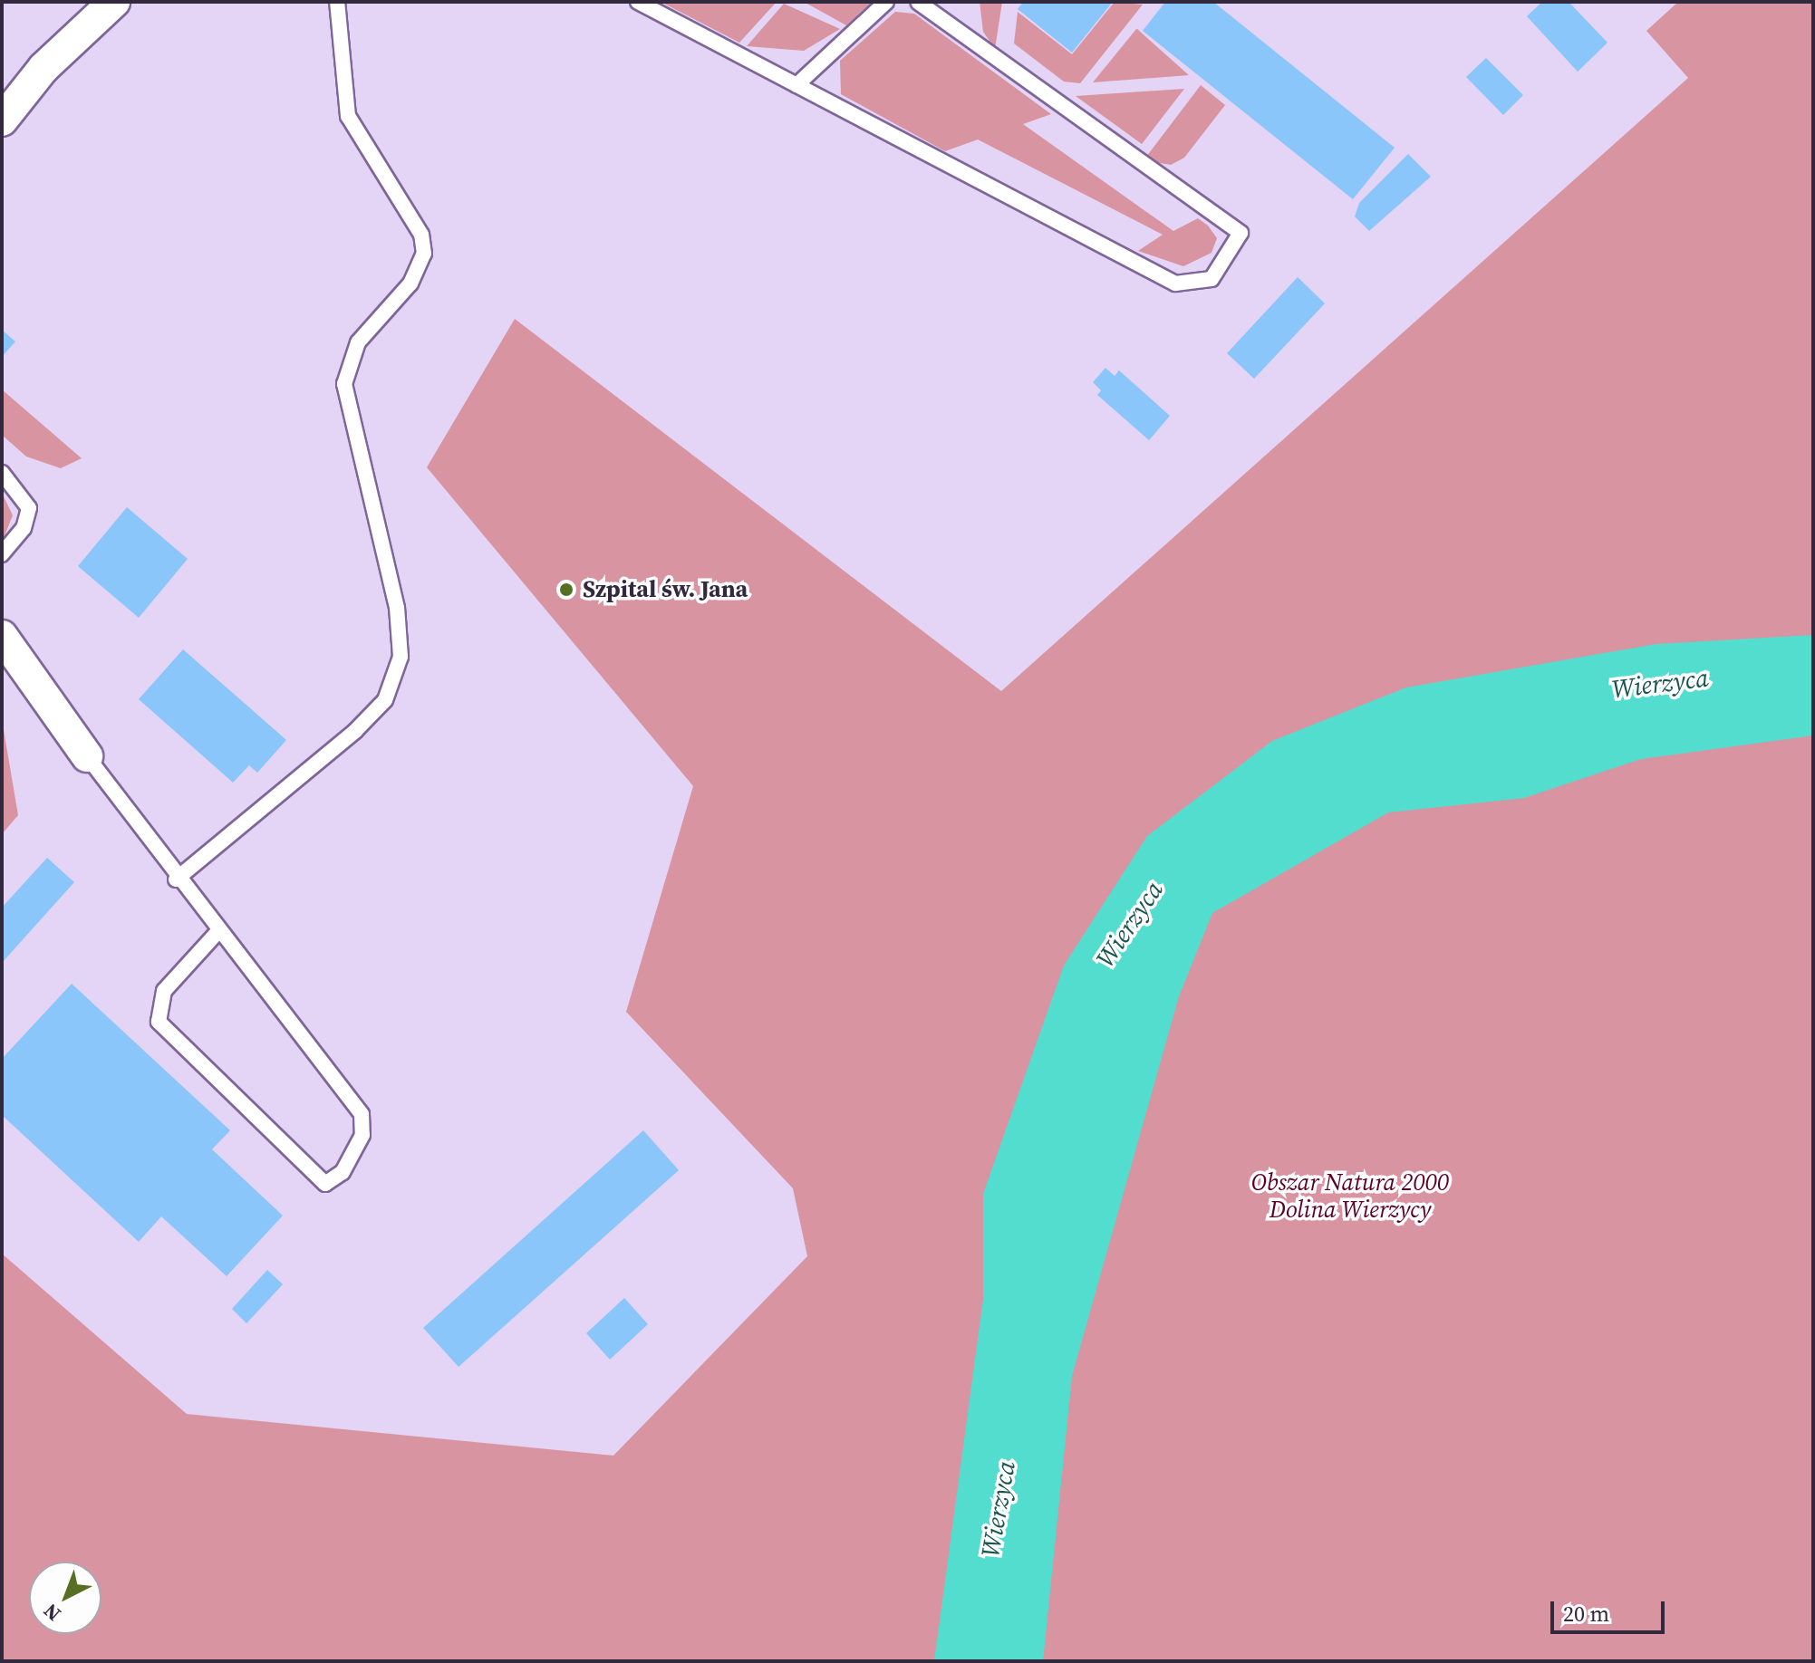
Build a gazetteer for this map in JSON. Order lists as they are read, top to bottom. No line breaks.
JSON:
{"water":["Wierzyca"],"parks":["Obszar Natura 2000 Dolina Wierzycy"],"places":["Szpital św. Jana"],"scale_bar":"20 m","north":"bottom left"}
